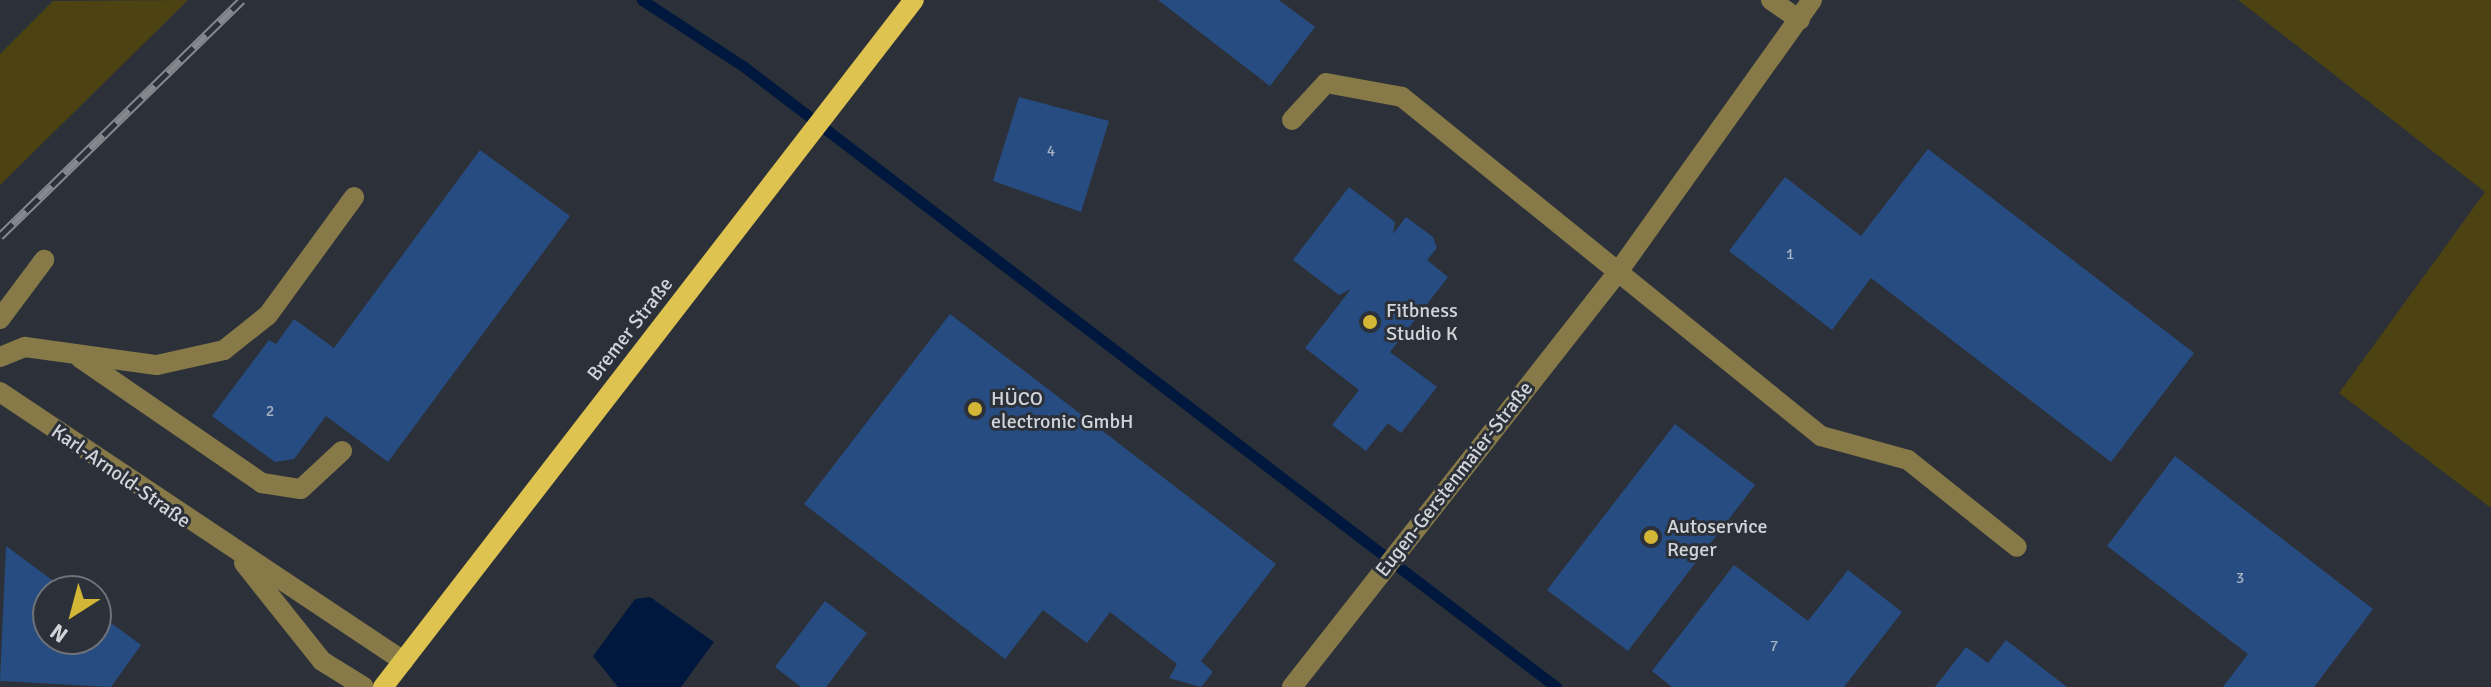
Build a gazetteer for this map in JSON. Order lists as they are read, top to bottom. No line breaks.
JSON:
{"streets":{"main road":["Bremer Straße"],"street":["Karl-Arnold-Straße","Eugen-Gerstenmaier-Straße"]},"crossings":[["Bremer Straße","Karl-Arnold-Straße"]],"places":["Fitbness Studio K","HÜCO electronic GmbH","Autoservice Reger"],"house_numbers":["4","1","2","3","7"],"north":"bottom left"}
